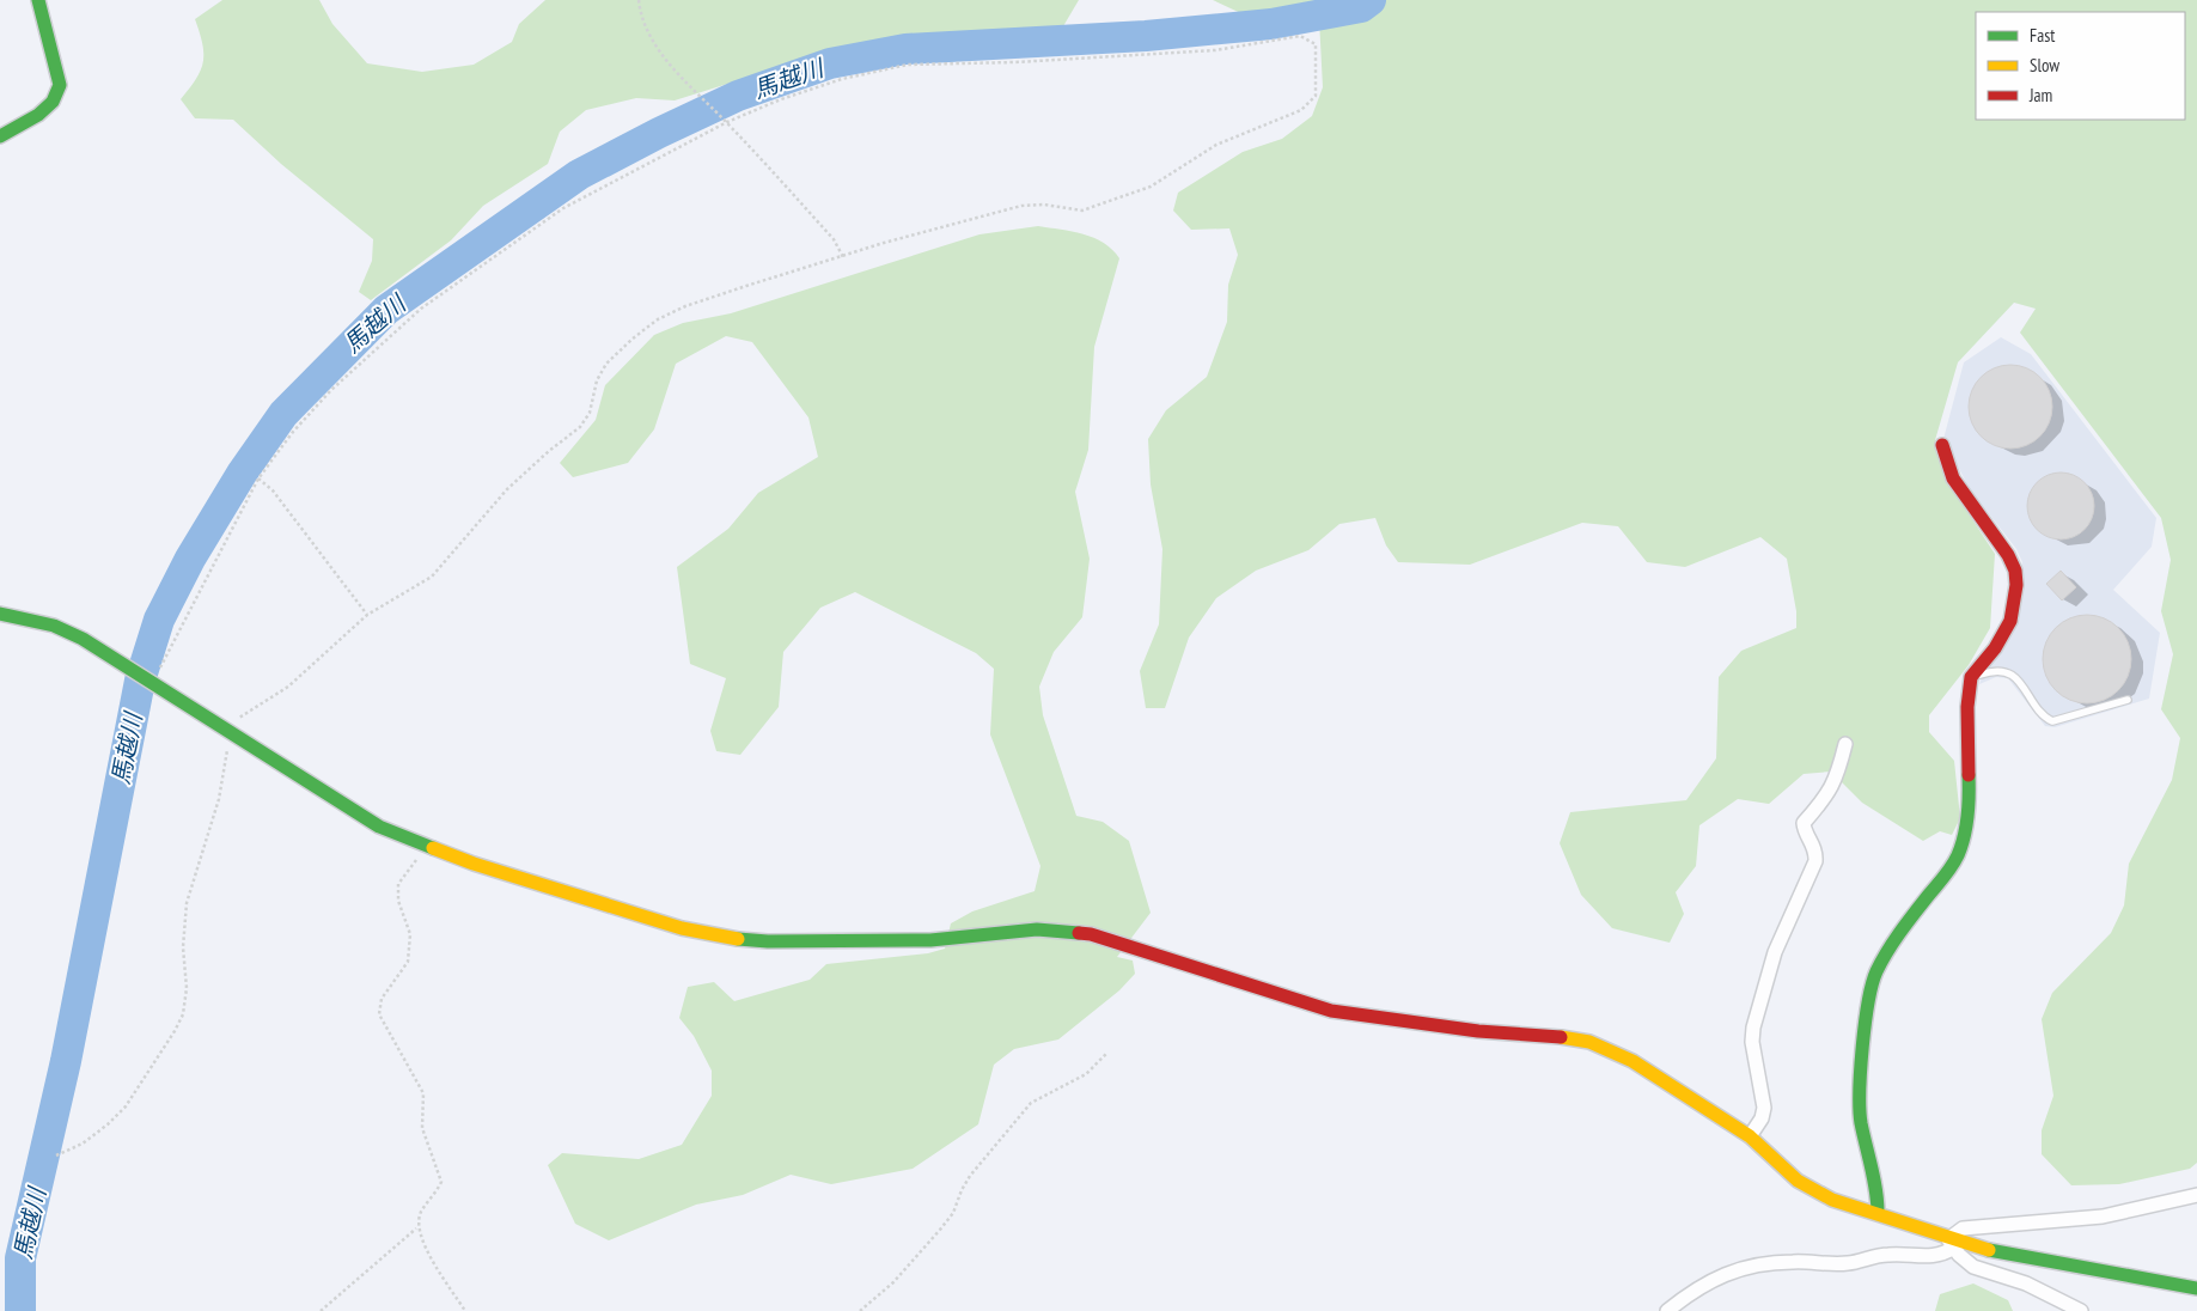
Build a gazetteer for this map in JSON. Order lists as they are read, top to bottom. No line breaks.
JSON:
{"water":["馬越川"],"legend":["Fast","Slow","Jam"]}
